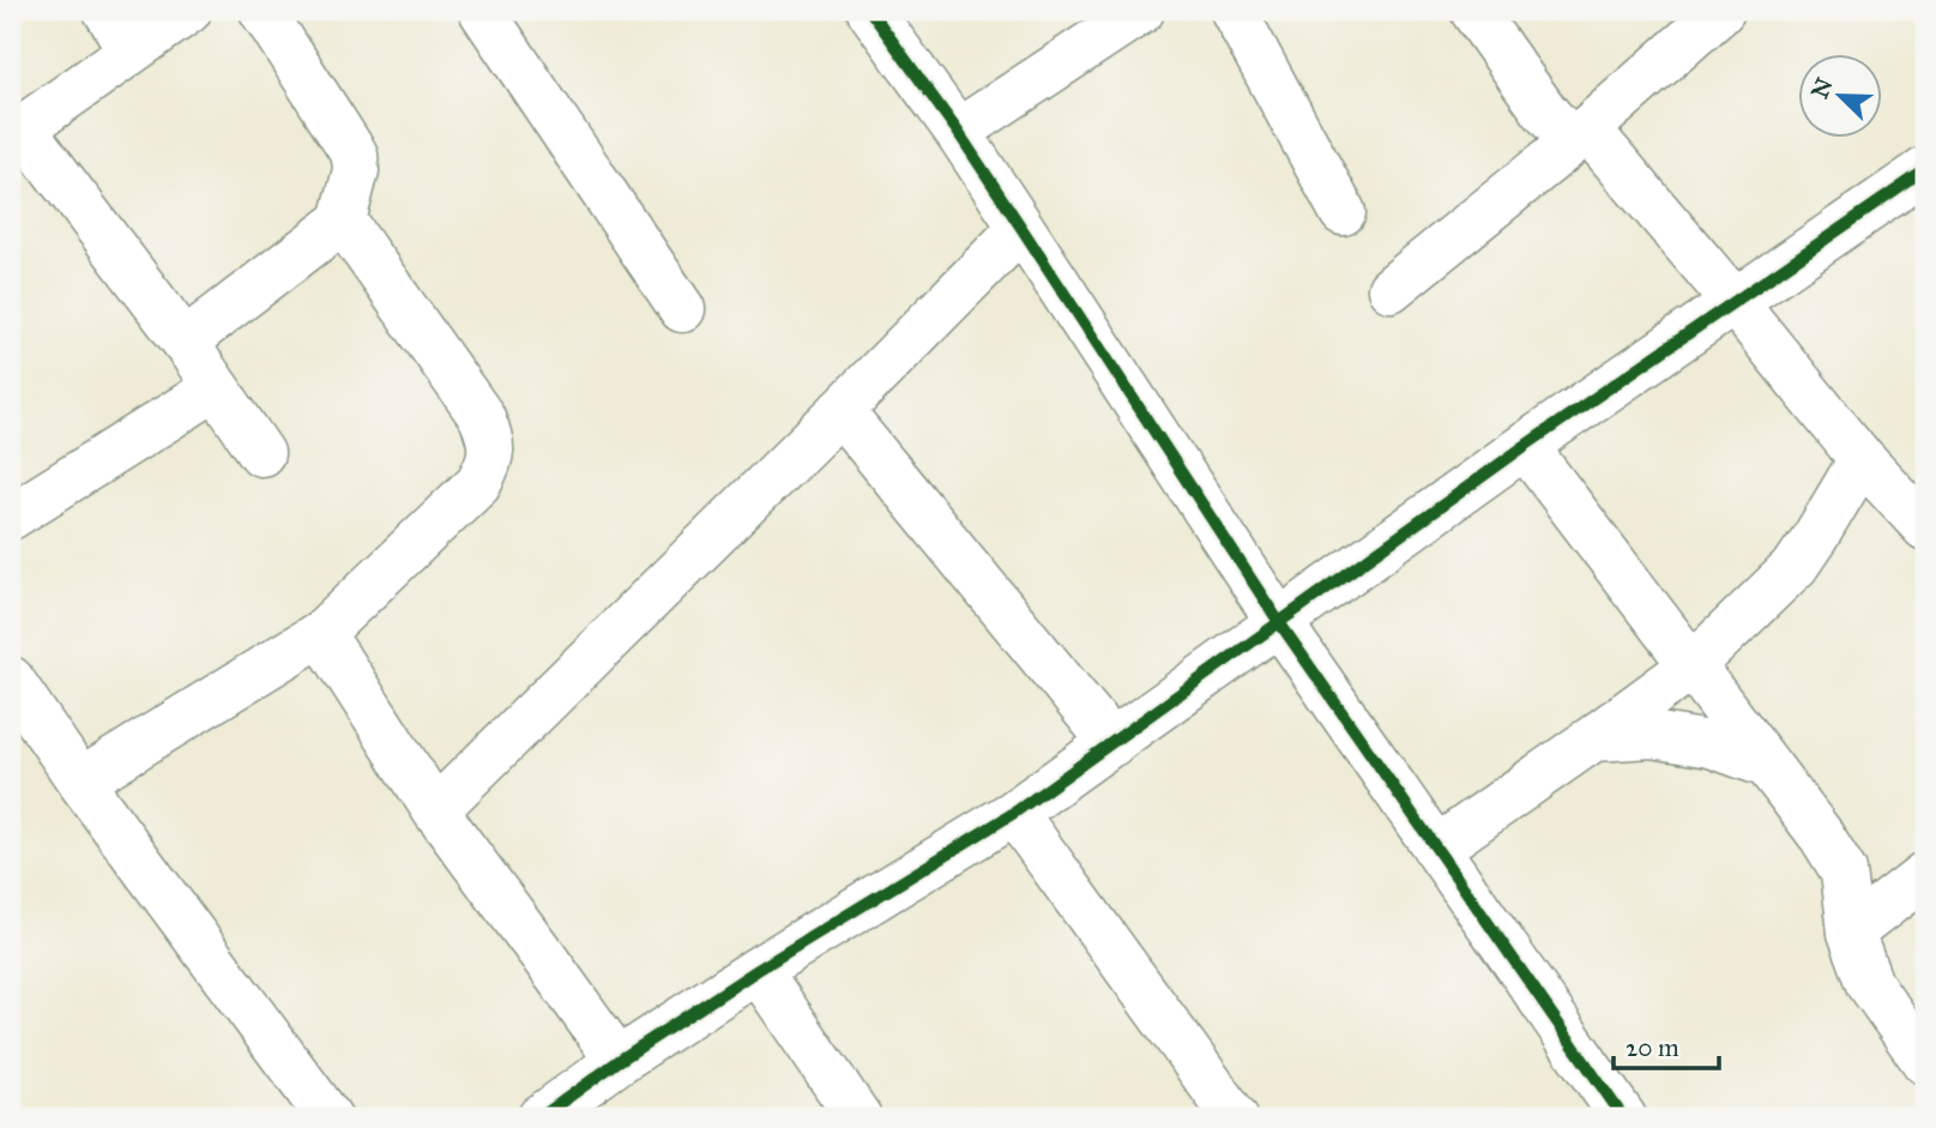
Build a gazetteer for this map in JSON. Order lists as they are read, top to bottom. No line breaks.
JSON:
{"scale_bar":"20 m","north":"top left"}
